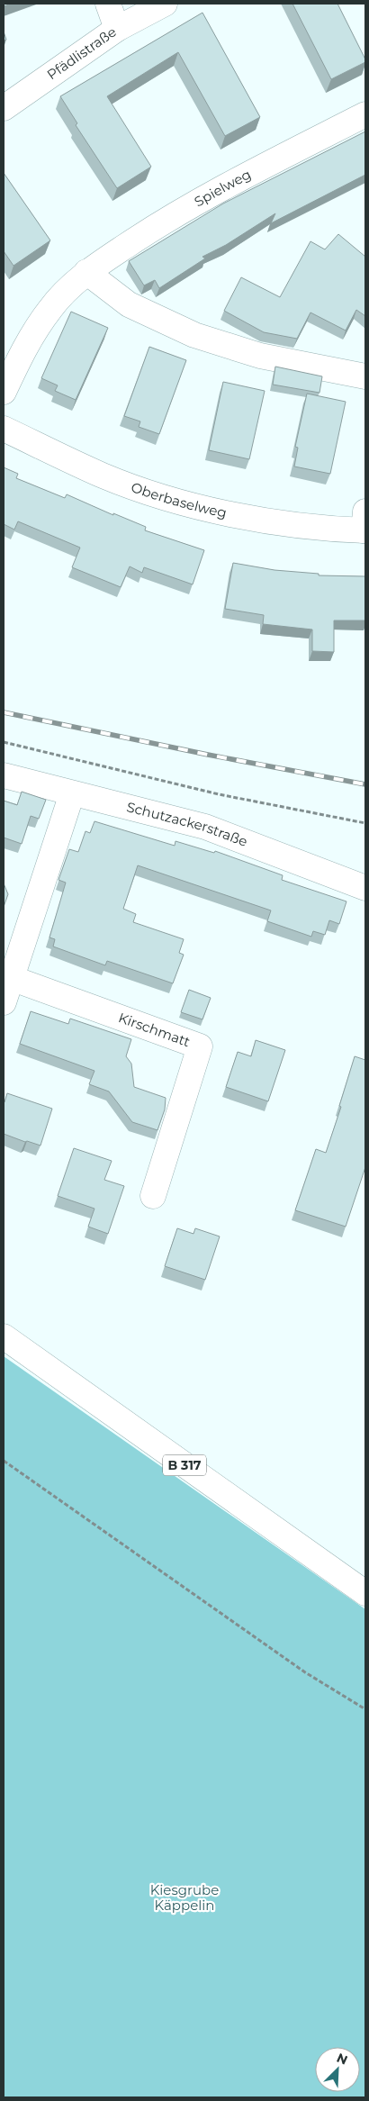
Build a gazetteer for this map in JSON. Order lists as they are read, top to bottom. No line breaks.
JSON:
{"streets":{"street":["Pfädlistraße","Spielweg","Oberbaselweg","Schutzackerstraße","Kirschmatt","B 317"]},"parks":["Kiesgrube Käppelin"],"north":"top right"}
